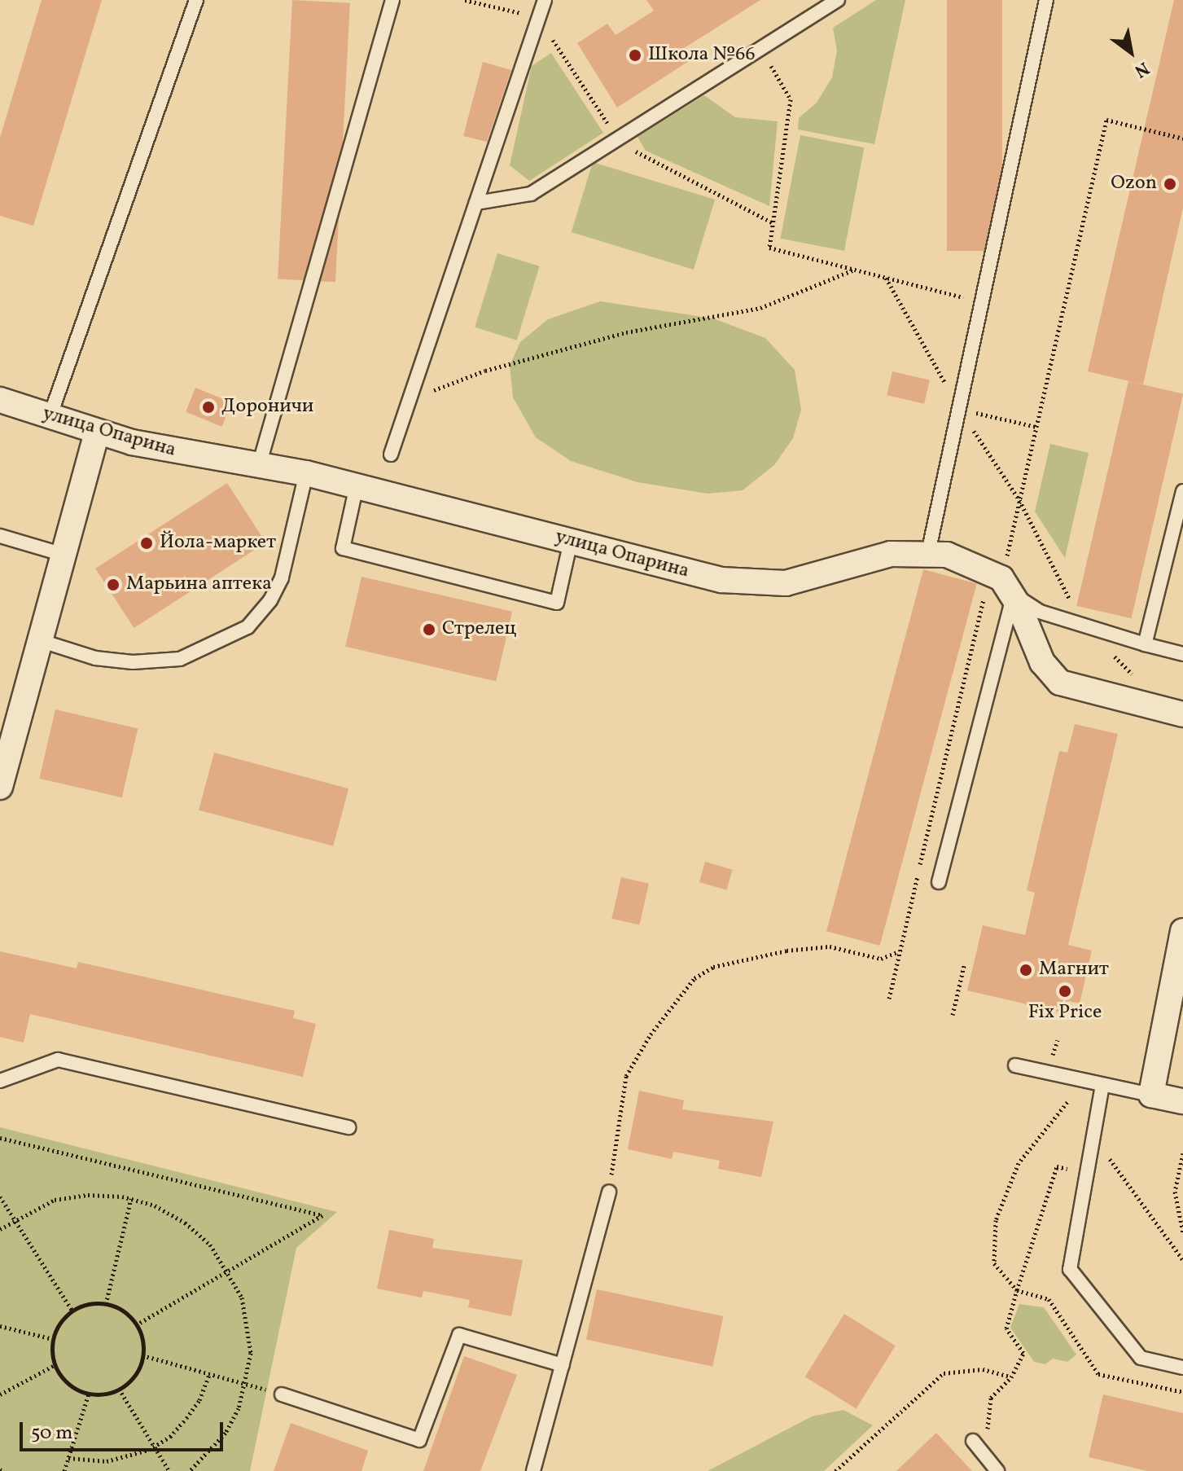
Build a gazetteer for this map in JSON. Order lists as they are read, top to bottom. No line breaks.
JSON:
{"streets":{"street":["улица Опарина"]},"places":["Школа №66","Ozon","Дороничи","Йола-маркет","Марьина аптека","Стрелец","Магнит","Fix Price"],"scale_bar":"50 m","north":"bottom right"}
